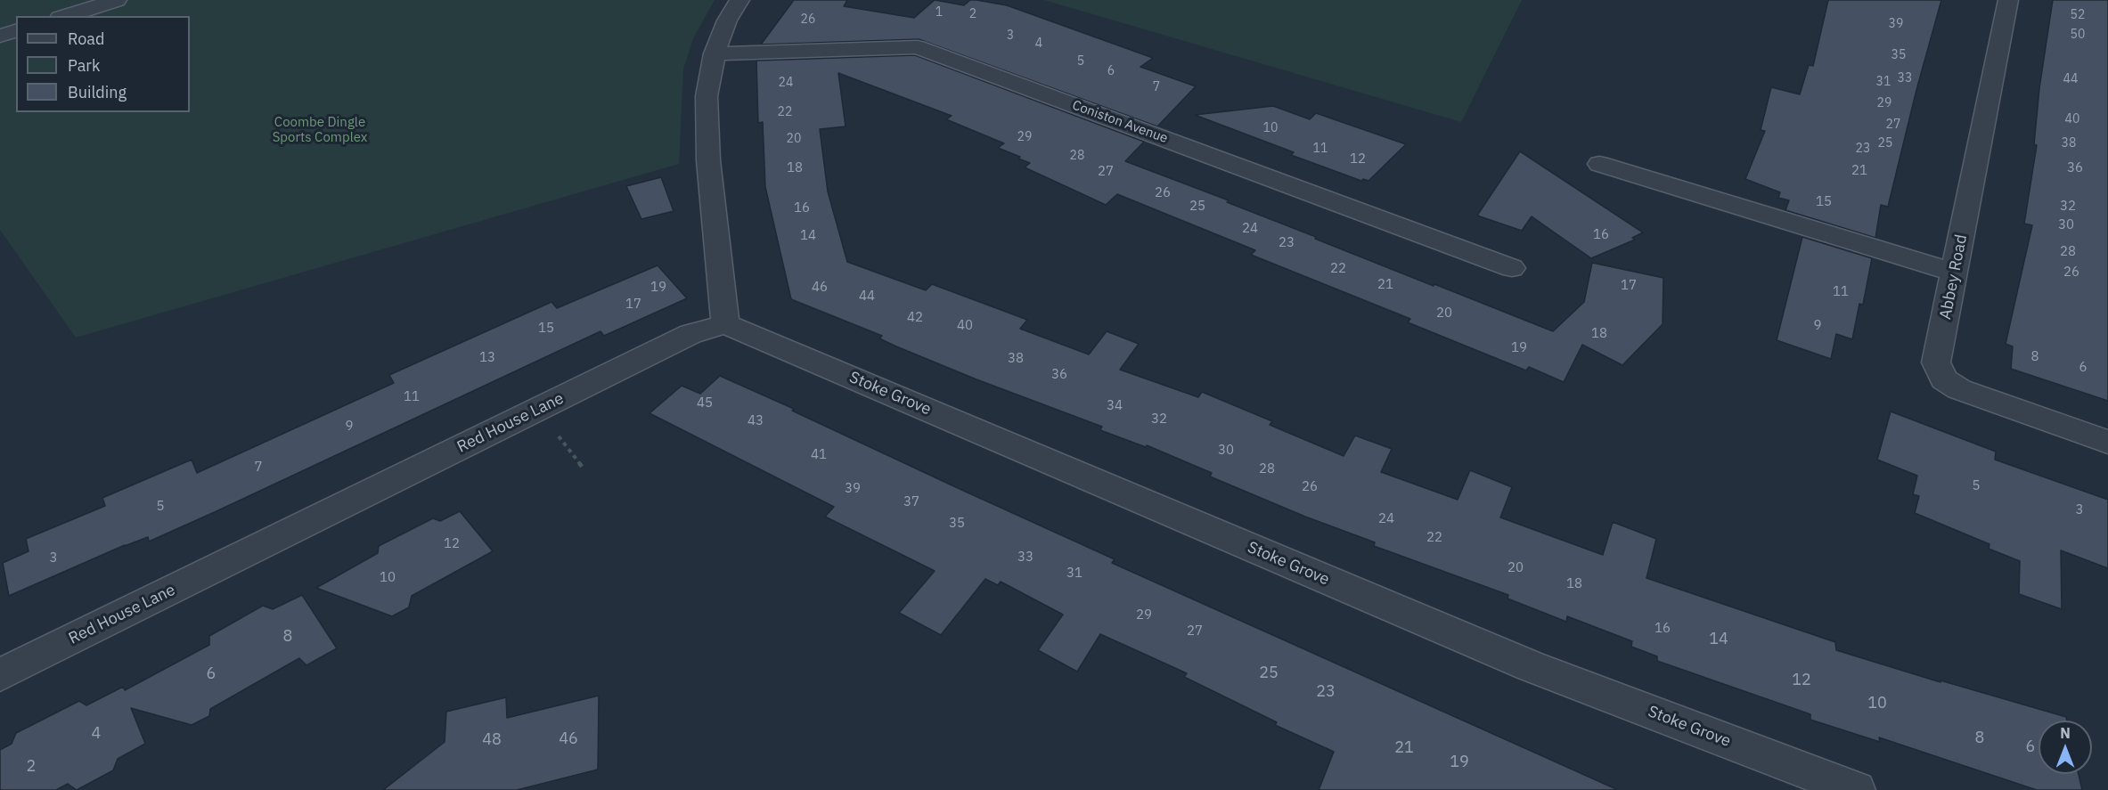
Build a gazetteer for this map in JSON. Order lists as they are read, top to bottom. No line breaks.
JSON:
{"streets":{"street":["Coniston Avenue","Abbey Road","Stoke Grove","Red House Lane"]},"crossings":[["Stoke Grove","Red House Lane"]],"parks":["Coombe Dingle Sports Complex"],"house_numbers":["1","2","52","26","39","50","3","4","35","5","6","33","44","31","24","7","29","22","40","27","10","29","20","25","38","11","23","28","12","18","36","21","27","26","15","25","32","16","30","24","16","14","23","28","22","26","21","17","19","46","11","44","17","20","42","40","9","15","18","19","8","13","38","6","36","11","45","34","32","43","9","30","41","7","28","5","26","39","37","5","3","24","35","22","12","33","3","20","31","10","18","29","16","27","8","14","25","6","12","23","10","4","8","46","48","6","21","19","2"],"legend":["Road","Park","Building"],"north":"top"}
